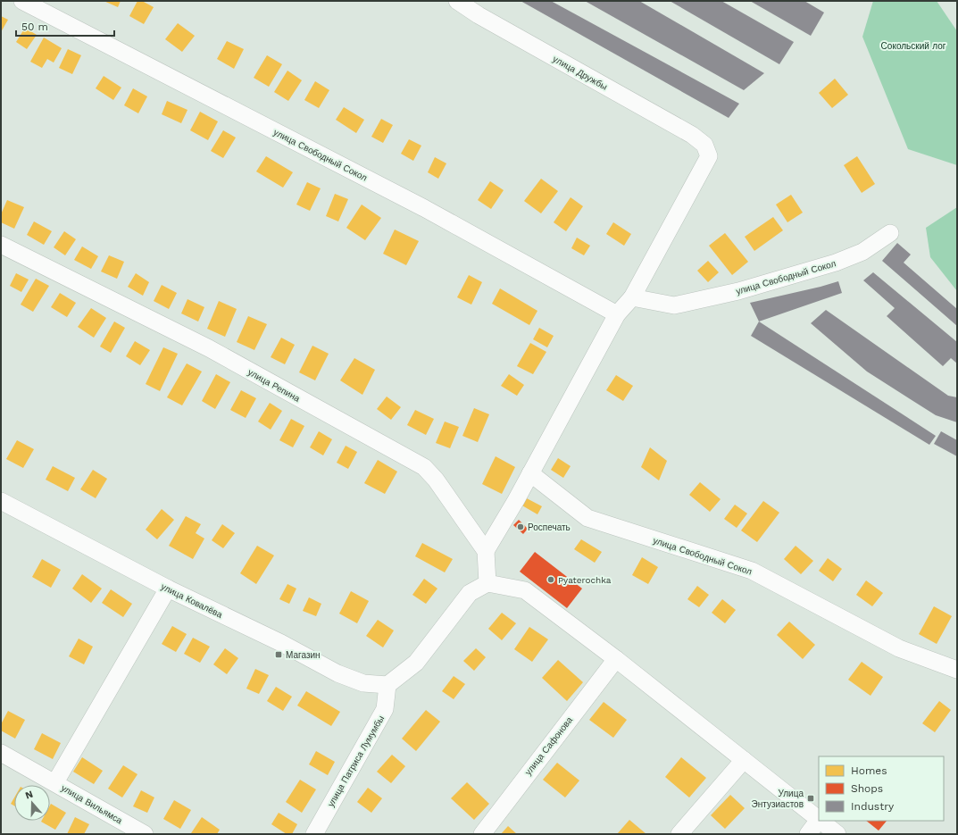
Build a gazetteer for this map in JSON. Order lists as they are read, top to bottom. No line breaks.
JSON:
{"streets":{"street":["улица Дружбы","улица Свободный Сокол","улица Репина","улица Ковалёва","улица Сафонова","улица Патриса Лумумбы","улица Вильямса"]},"crossings":[["улица Дружбы","улица Свободный Сокол"],["улица Ковалёва","улица Патриса Лумумбы"]],"parks":["Сокольский лог"],"places":{"other":["Роспечать","Pyaterochka"],"transit":["Магазин","Улица Энтузиастов"]},"legend":["Homes","Shops","Industry"],"scale_bar":"50 m","north":"top"}
